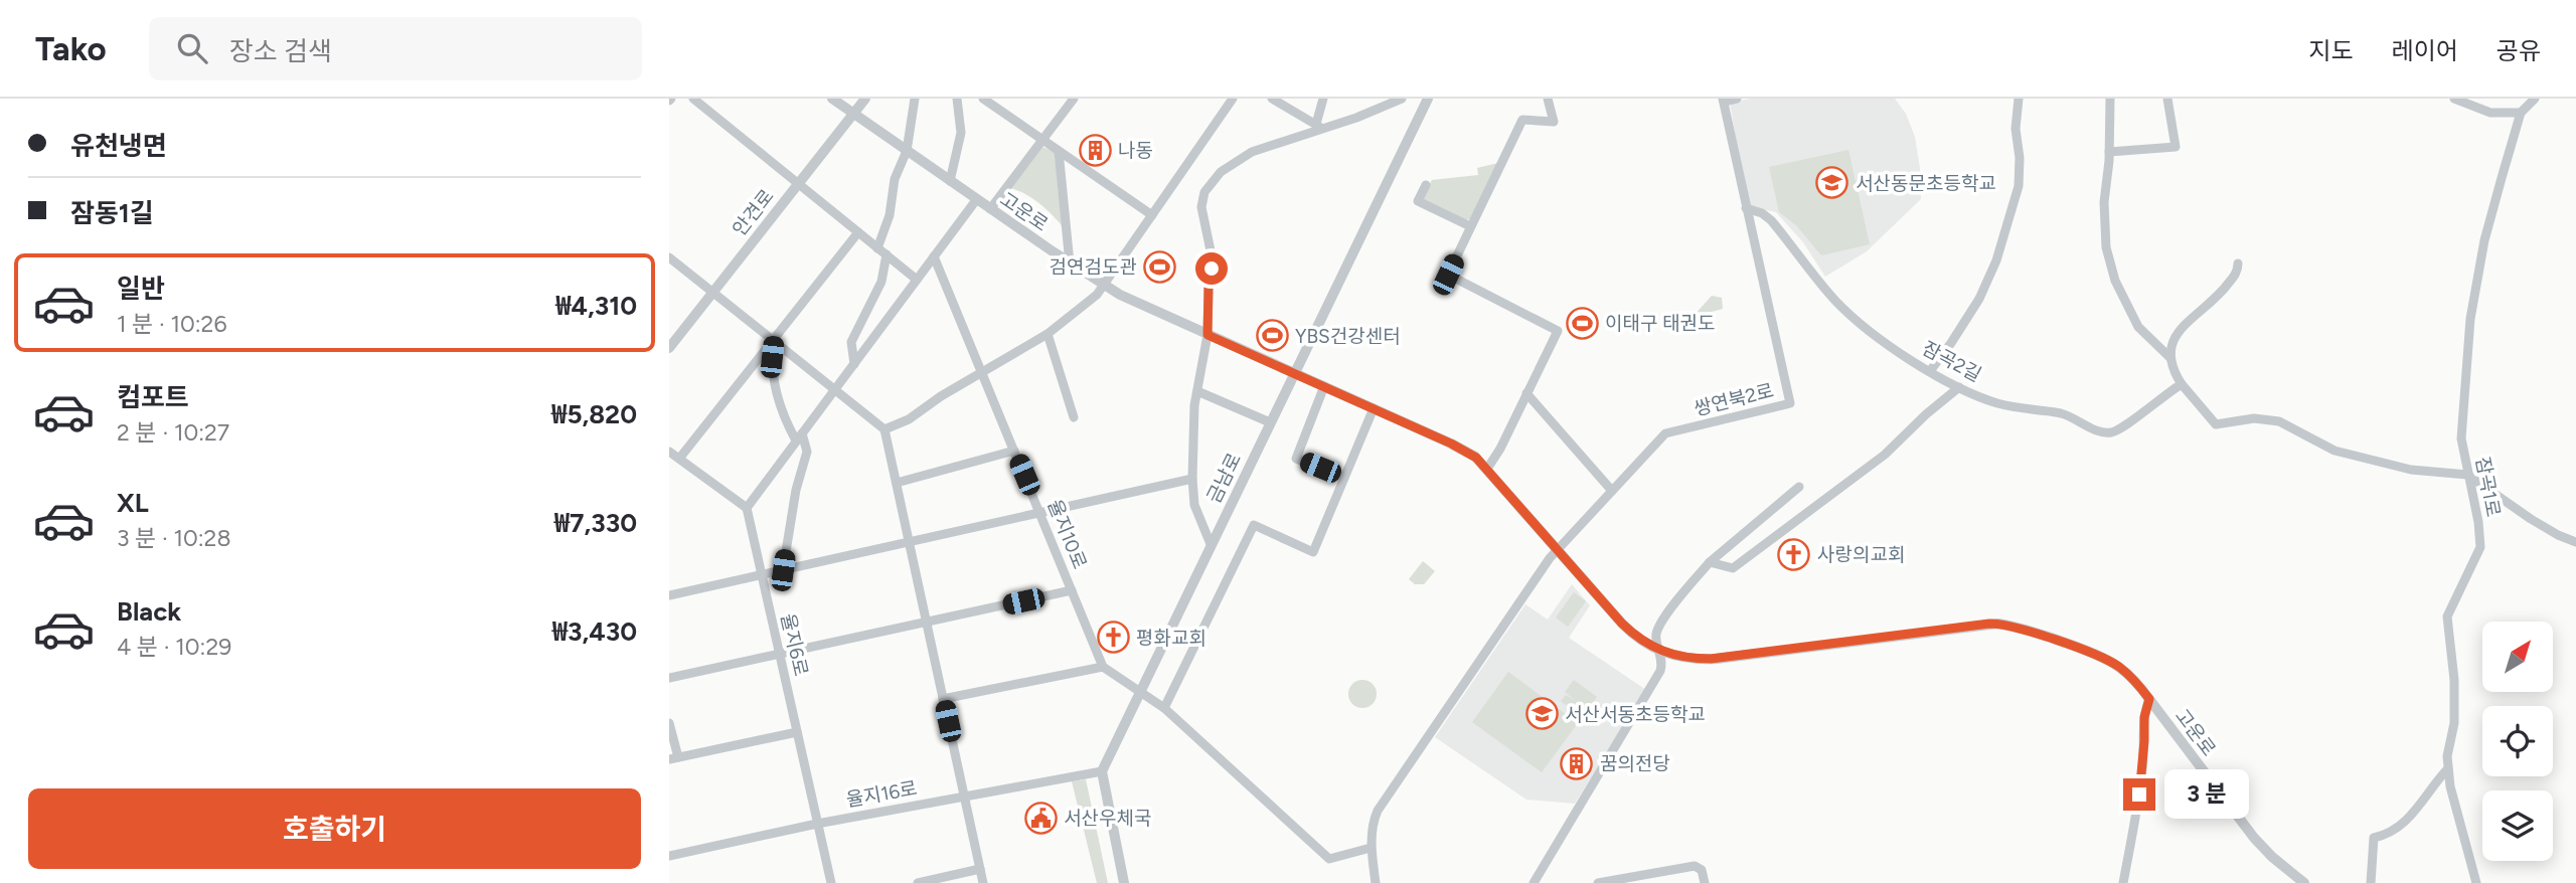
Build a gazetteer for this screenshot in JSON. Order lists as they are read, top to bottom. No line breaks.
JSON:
{"streets":{"street":["고운로","안견로","잠곡2길","쌍연북2로","금남로","잠곡1로","율지10로","율지6로","율지16로"]},"crossings":[["고운로","안견로"],["고운로","금남로"],["잠곡2길","쌍연북2로"],["금남로","율지16로"],["율지6로","율지16로"]],"places":{"building":["나동","꿈의전당"],"school or university":["서산동문초등학교","서산서동초등학교"],"sports":["검연검도관","이태구 태권도","YBS건강센터"],"church":["사랑의교회","평화교회"],"public building":["서산우체국"]},"north":"top right","page":{"header":"Tako","search":"장소 검색","nav":["지도","레이어","공유"],"banner":["유천냉면","잠동1길"],"list":[{"name":"일반","note":"1 분 · 10:26","value":"₩4,310"},{"name":"컴포트","note":"2 분 · 10:27","value":"₩5,820"},{"name":"XL","note":"3 분 · 10:28","value":"₩7,330"},{"name":"Black","note":"4 분 · 10:29","value":"₩3,430"}],"bubble":"3 분","buttons":"호출하기"}}
